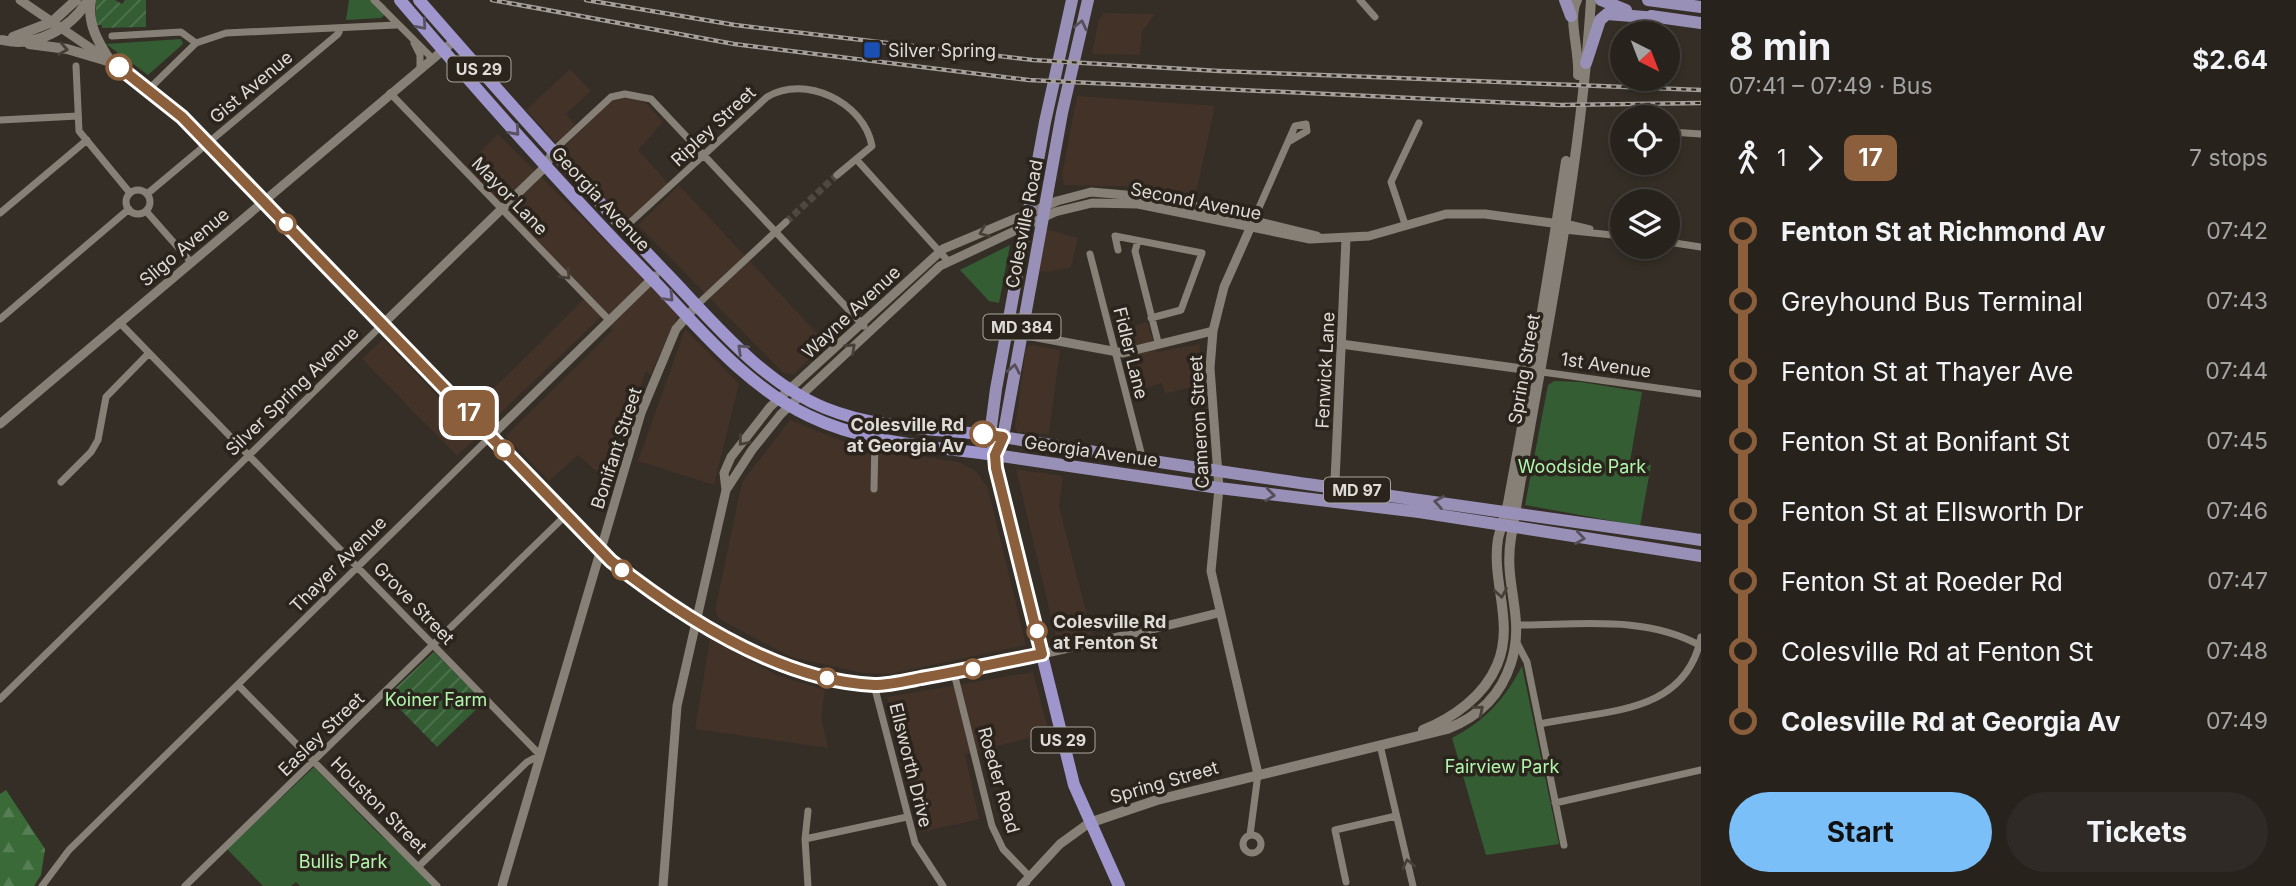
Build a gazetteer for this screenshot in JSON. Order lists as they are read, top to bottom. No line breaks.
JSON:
{"streets":{"highway":["US 29","Georgia Avenue","Colesville Road"],"main road":["MD 384","Spring Street","MD 97"],"street":["Gist Avenue","Ripley Street","Mayor Lane","Second Avenue","Sligo Avenue","Wayne Avenue","Fidler Lane","1st Avenue","Fenwick Lane","Silver Spring Avenue","Cameron Street","Bonifant Street","Thayer Avenue","Grove Street","Easley Street","Ellsworth Drive","Roeder Road","Houston Street"]},"crossings":[["US 29","Georgia Avenue"],["US 29","Colesville Road"],["US 29","Spring Street"],["Ripley Street","Georgia Avenue"],["Ripley Street","Silver Spring Avenue"],["Mayor Lane","Sligo Avenue"],["Mayor Lane","Silver Spring Avenue"],["Mayor Lane","Thayer Avenue"],["Georgia Avenue","Colesville Road"],["Georgia Avenue","Sligo Avenue"],["Georgia Avenue","Wayne Avenue"],["Georgia Avenue","Fidler Lane"],["Georgia Avenue","Spring Street"],["Georgia Avenue","Fenwick Lane"],["Georgia Avenue","Silver Spring Avenue"],["Georgia Avenue","Cameron Street"],["Georgia Avenue","Bonifant Street"],["Georgia Avenue","MD 97"],["Georgia Avenue","Thayer Avenue"],["Second Avenue","Colesville Road"],["Second Avenue","Wayne Avenue"],["Second Avenue","Spring Street"],["Second Avenue","Fenwick Lane"],["Second Avenue","Cameron Street"],["Colesville Road","Wayne Avenue"],["Sligo Avenue","Grove Street"],["1st Avenue","Spring Street"],["1st Avenue","Fenwick Lane"],["Spring Street","Cameron Street"],["Spring Street","Roeder Road"],["Silver Spring Avenue","Grove Street"],["Bonifant Street","Grove Street"],["Thayer Avenue","Grove Street"],["Thayer Avenue","Houston Street"],["Grove Street","Easley Street"],["Easley Street","Houston Street"]],"one_way":["Mayor Lane"],"parks":["Woodside Park","Koiner Farm","Fairview Park","Bullis Park"],"places":{"transit":["Silver Spring"],"other":["Colesville Rd at Georgia Av","Colesville Rd at Fenton St"]},"lines":["bus line 17"],"north":"bottom right","page":{"on_map":"17","heading":["8 min","07:41 – 07:49 · Bus","$2.64"],"legs":["1","17","7 stops"],"list":[{"name":"Fenton St at Richmond Av","value":"07:42"},{"name":"Greyhound Bus Terminal","value":"07:43"},{"name":"Fenton St at Thayer Ave","value":"07:44"},{"name":"Fenton St at Bonifant St","value":"07:45"},{"name":"Fenton St at Ellsworth Dr","value":"07:46"},{"name":"Fenton St at Roeder Rd","value":"07:47"},{"name":"Colesville Rd at Fenton St","value":"07:48"},{"name":"Colesville Rd at Georgia Av","value":"07:49"}],"buttons":["Start","Tickets"]}}
